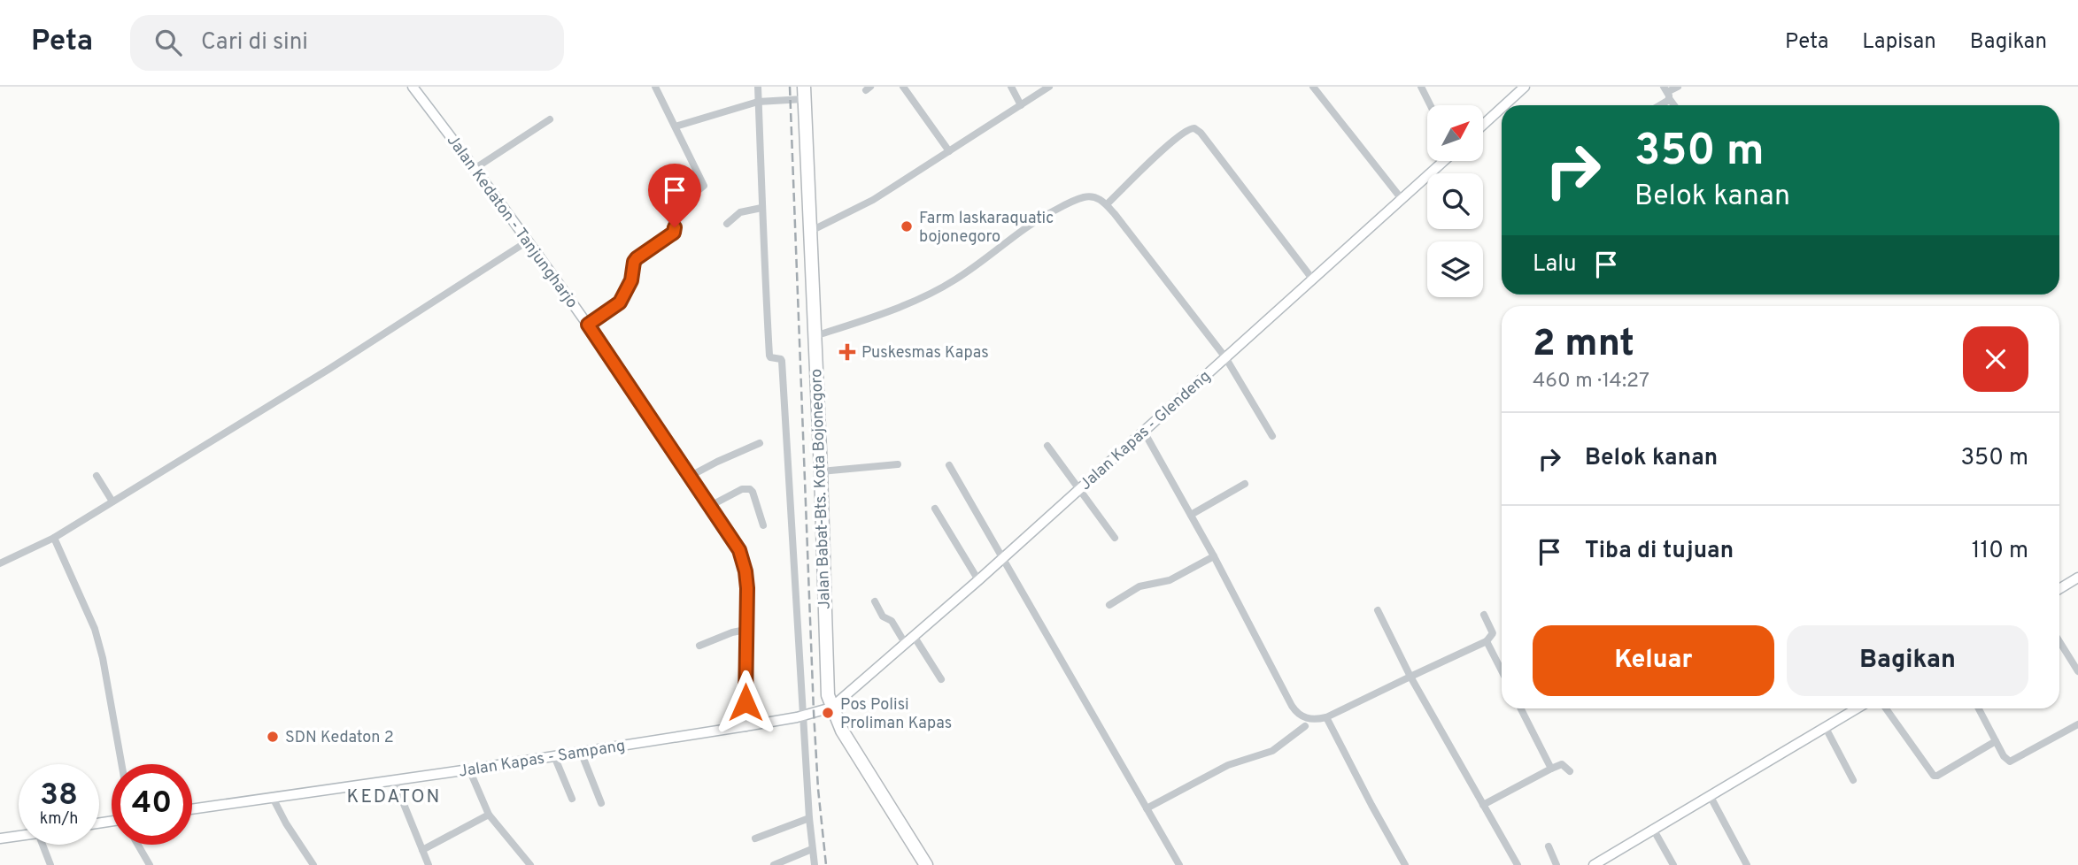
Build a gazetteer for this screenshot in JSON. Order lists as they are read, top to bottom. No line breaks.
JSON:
{"streets":{"highway":["Jalan Babat-Bts. Kota Bojonegoro"],"street":["Jalan Kedaton - Tanjungharjo","Jalan Kapas - Glendeng","Jalan Kapas - Sampang"]},"crossings":[["Jalan Kedaton - Tanjungharjo","Jalan Kapas - Sampang"],["Jalan Kapas - Glendeng","Jalan Babat-Bts. Kota Bojonegoro"],["Jalan Kapas - Glendeng","Jalan Kapas - Sampang"],["Jalan Babat-Bts. Kota Bojonegoro","Jalan Kapas - Sampang"]],"districts":["KEDATON"],"places":{"other":["Farm laskaraquatic bojonegoro","Pos Polisi Proliman Kapas","SDN Kedaton 2"],"health":["Puskesmas Kapas"]},"north":"top right","page":{"header":"Peta","search":"Cari di sini","nav":["Peta","Lapisan","Bagikan"],"turn":["350 m","Belok kanan"],"then":"Lalu","heading":["2 mnt","460 m · 14:27"],"list":[{"name":"Belok kanan","value":"350 m"},{"name":"Tiba di tujuan","value":"110 m"}],"buttons":["Keluar","Bagikan"],"speed":"38 km/h","limit":"40"}}
